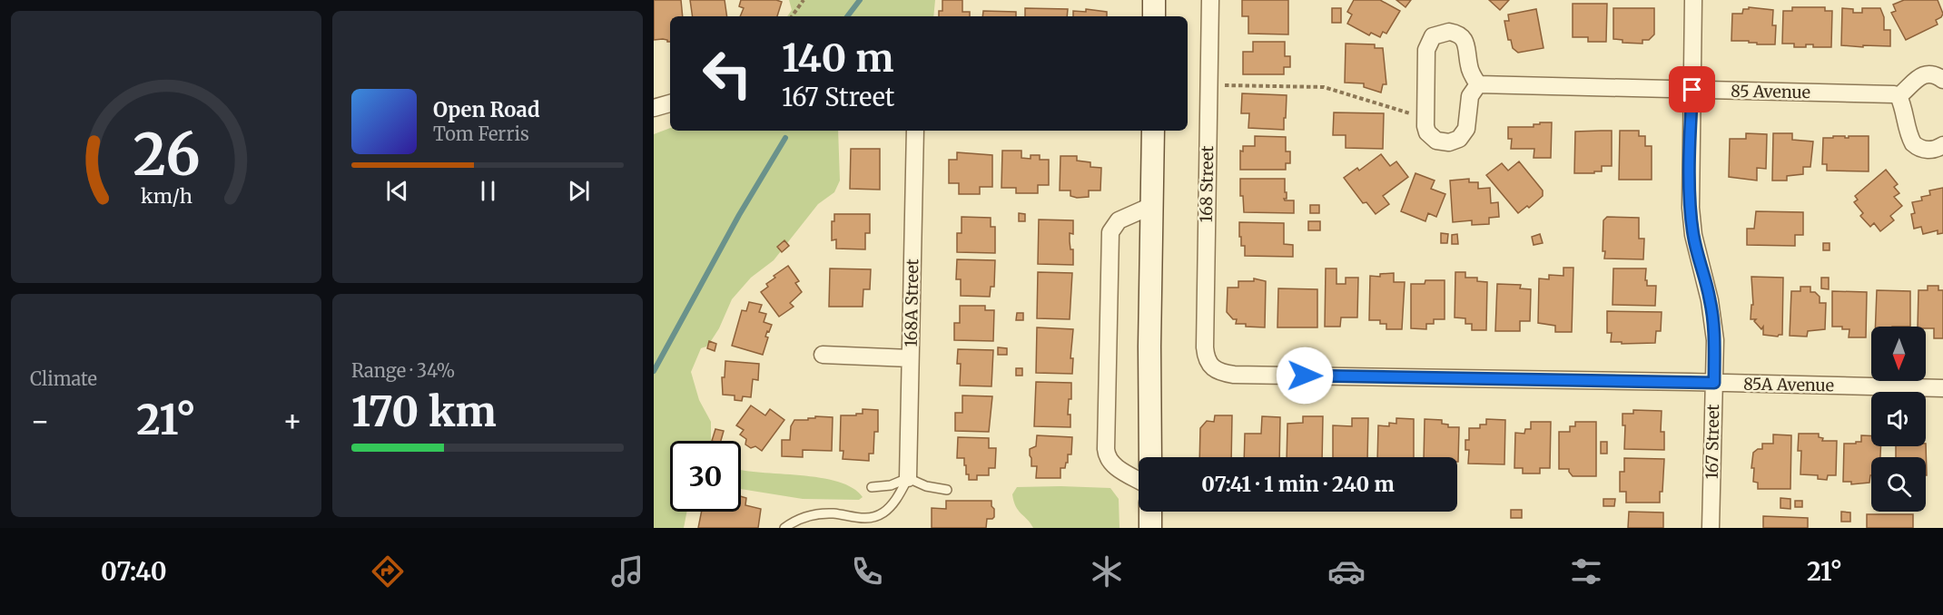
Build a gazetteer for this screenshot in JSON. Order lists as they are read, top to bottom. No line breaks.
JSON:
{"streets":{"street":["85 Avenue","168 Street","168A Street","85A Avenue","167 Street"]},"crossings":[["85 Avenue","167 Street"],["168 Street","85A Avenue"],["85A Avenue","167 Street"]],"north":"bottom","page":{"turn":["140 m","167 Street"],"song":["Open Road","Tom Ferris"],"tile":["Climate",["Range · 34%","170 km"]],"heat":["−","21°","+"],"limit":"30","trip":"07:41 · 1 min · 240 m","tabs":["07:40","21°"],"gauge":["26","km/h"]}}
